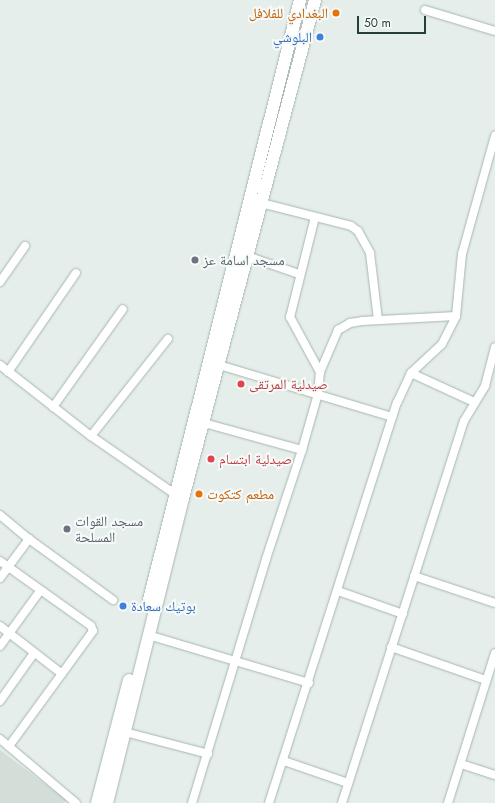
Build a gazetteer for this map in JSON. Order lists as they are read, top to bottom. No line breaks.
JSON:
{"places":["البغدادي للفلافل","البلوشي","مسجد اسامة عز","صيدلية المرتقى","صيدلية ابتسام","مطعم كتكوت","مسجد القوات المسلحة","بوتيك سعادة"],"scale_bar":"50 m"}
